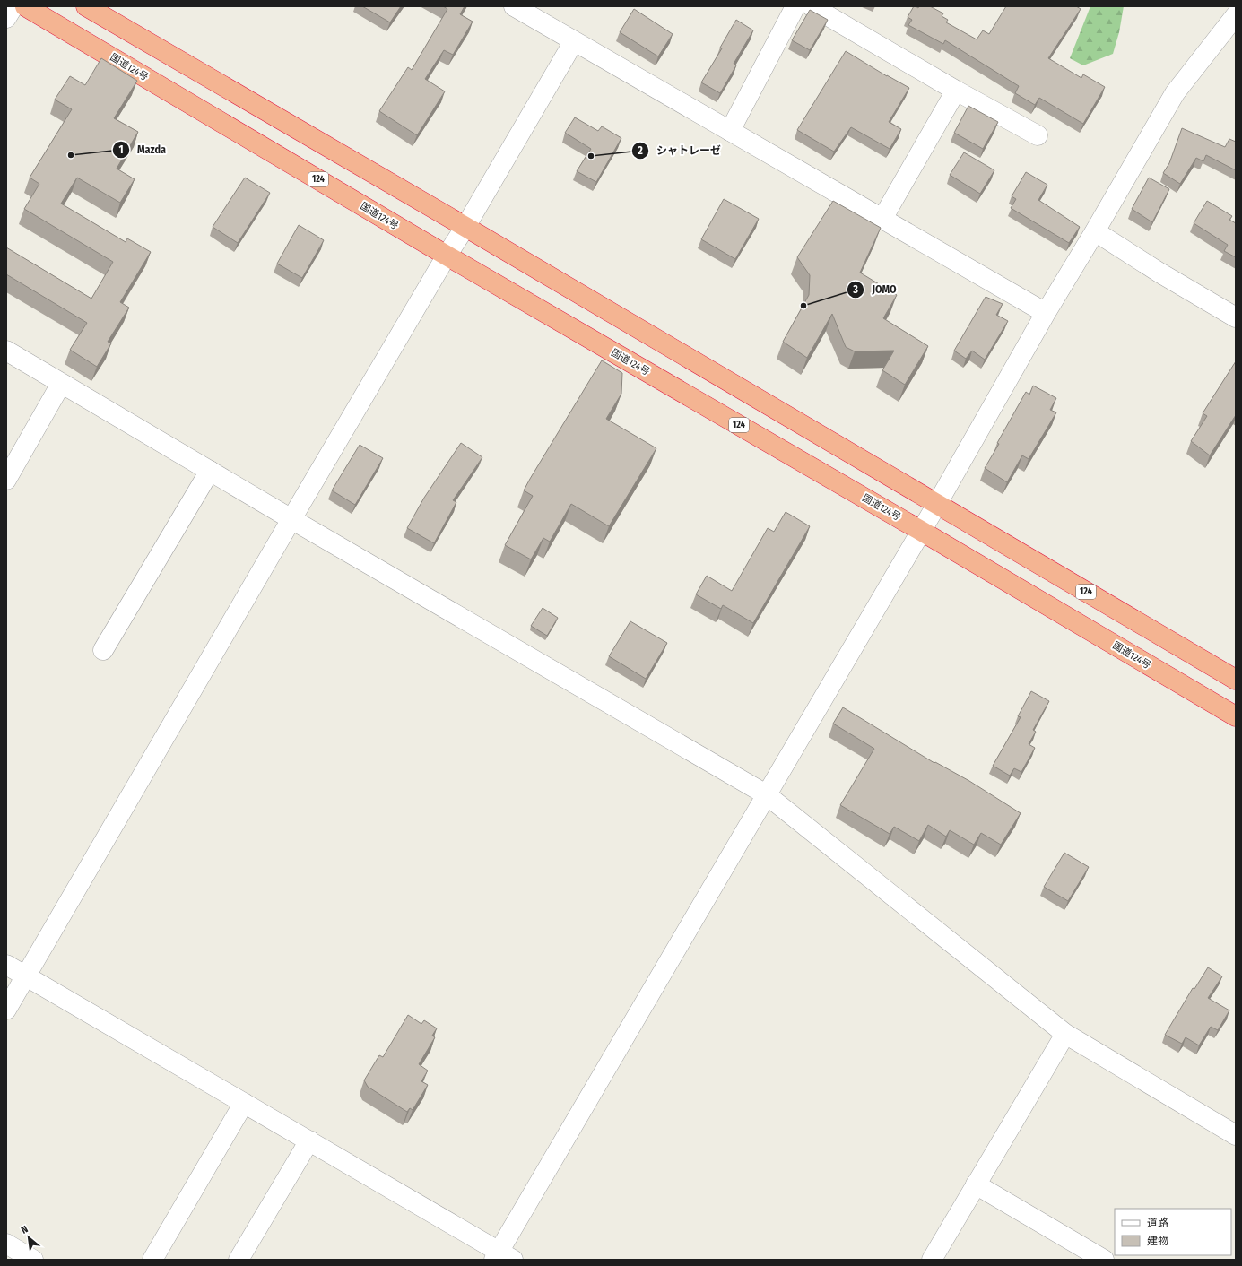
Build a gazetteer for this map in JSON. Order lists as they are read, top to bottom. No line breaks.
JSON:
{"streets":{"highway":["国道124号","124"]},"places":["Mazda","シャトレーゼ","JOMO"],"legend":["道路","建物"],"north":"top left"}
